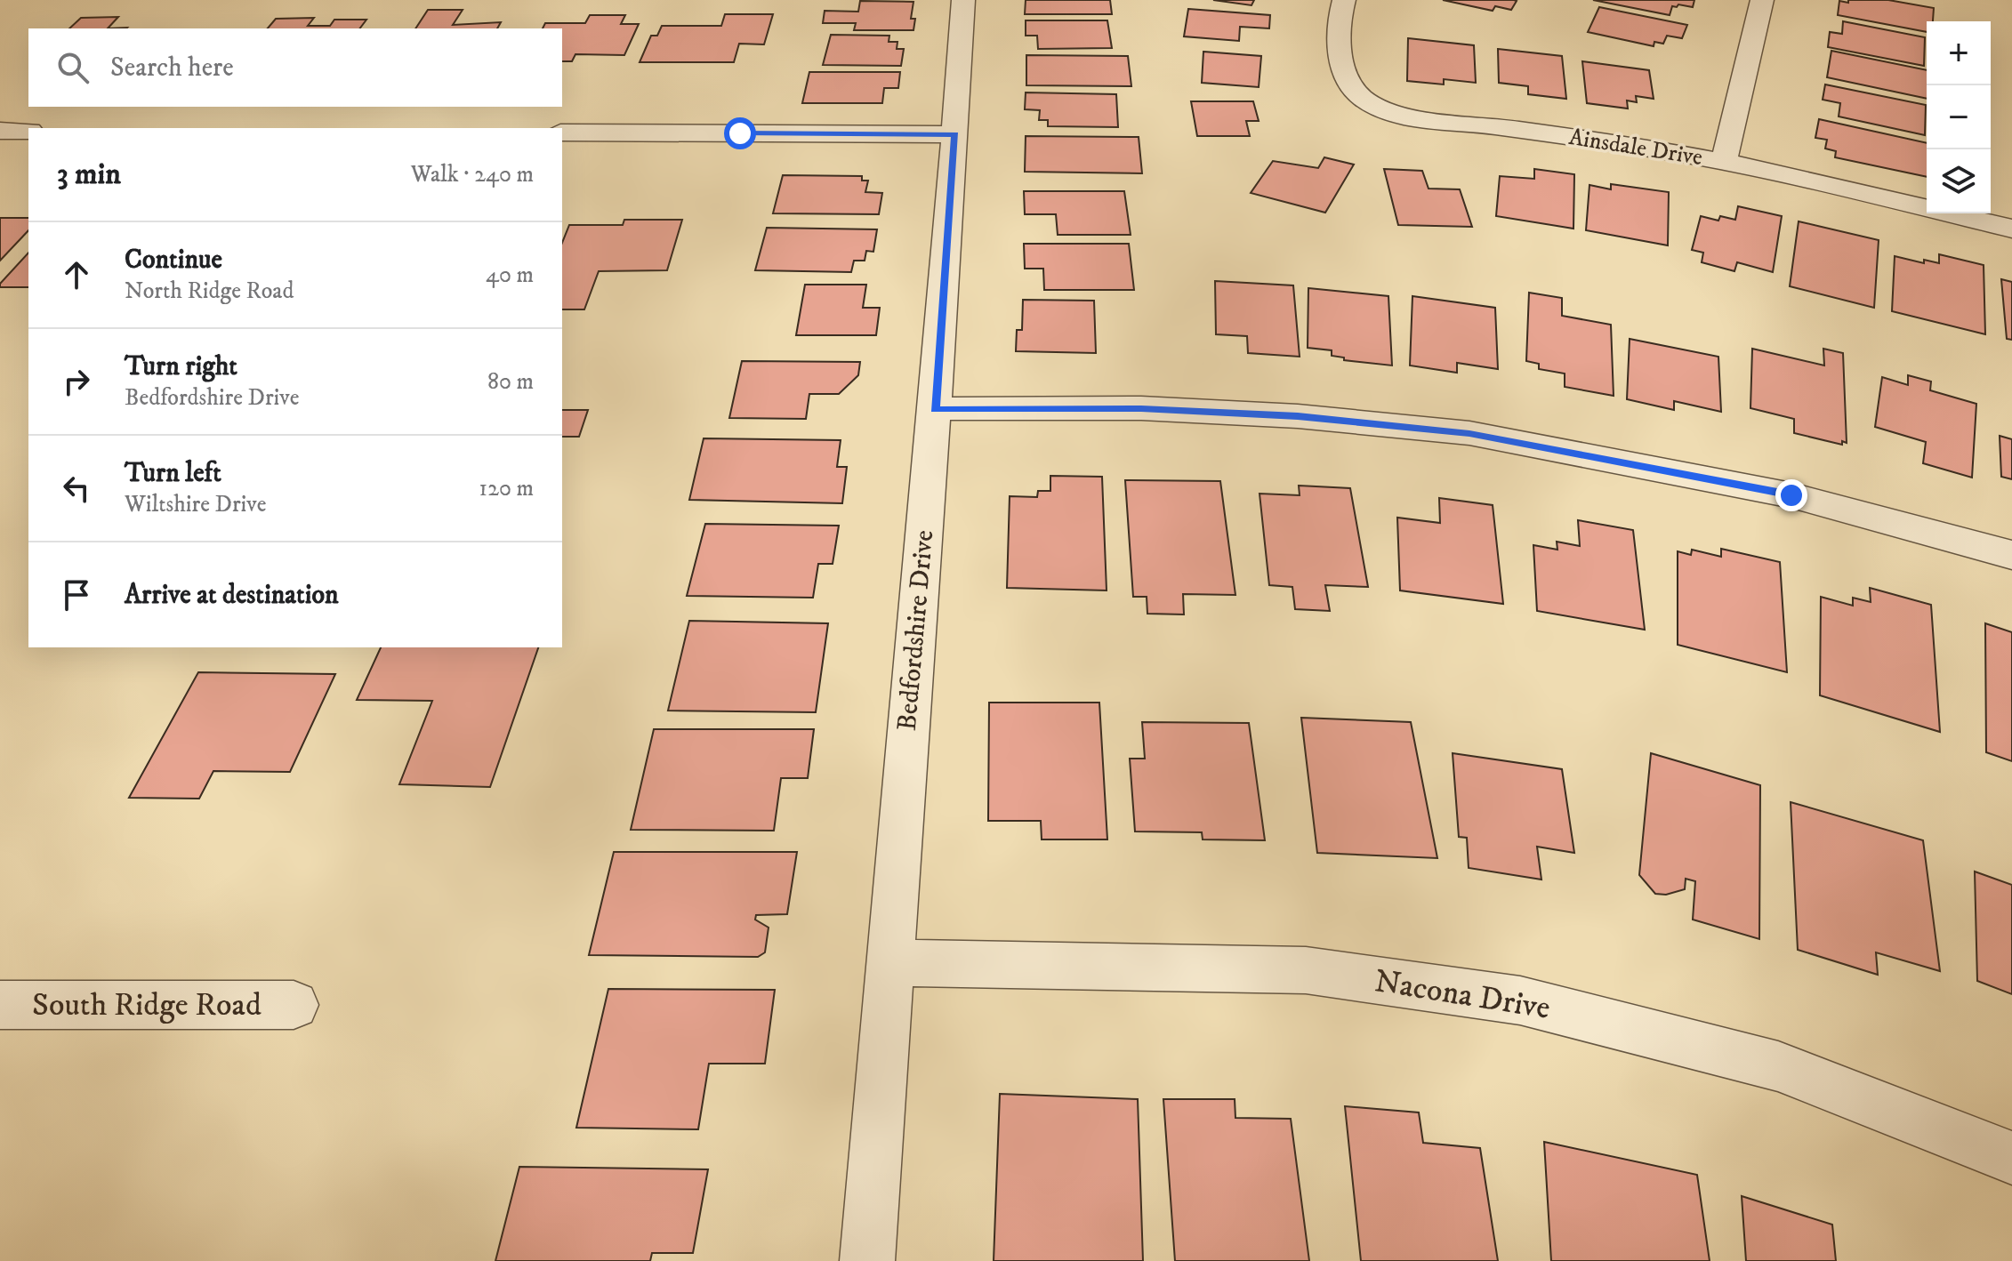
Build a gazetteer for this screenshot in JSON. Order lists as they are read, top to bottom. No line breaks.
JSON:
{"streets":{"street":["Ainsdale Drive","Bedfordshire Drive","Nacona Drive","South Ridge Road"]},"crossings":[["Bedfordshire Drive","Nacona Drive"]],"page":{"map_buttons":["+","−"],"search":"Search here","heading":["3 min","Walk · 240 m"],"list":[["Continue","North Ridge Road","40 m"],["Turn right","Bedfordshire Drive","80 m"],["Turn left","Wiltshire Drive","120 m"],"Arrive at destination"]}}
